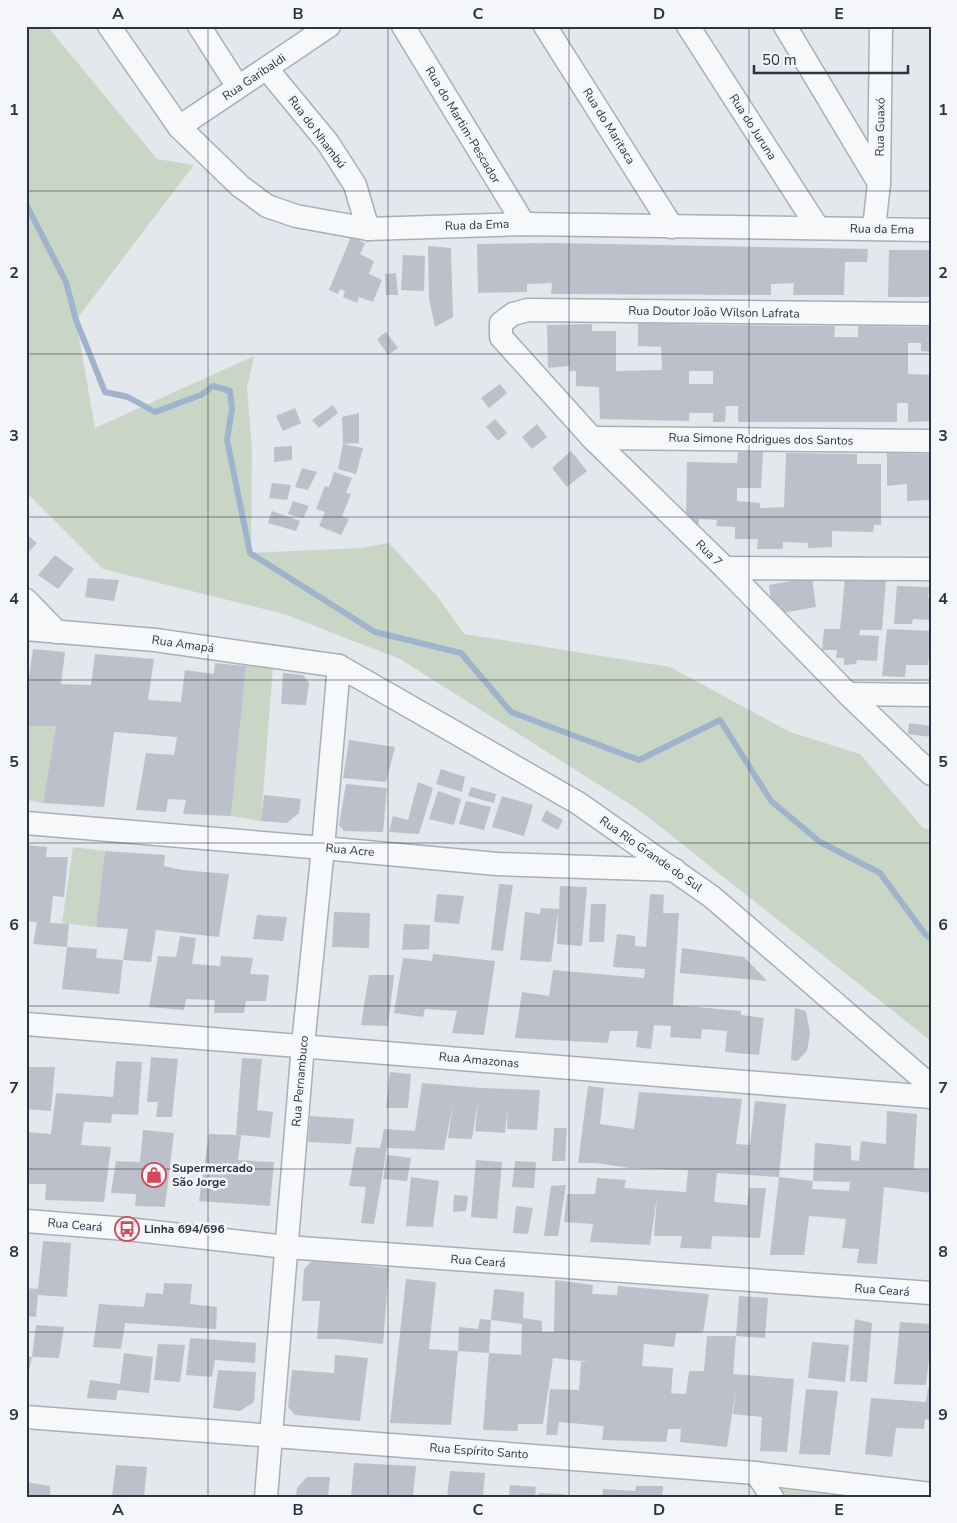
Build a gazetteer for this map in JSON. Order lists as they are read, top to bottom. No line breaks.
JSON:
{"streets":{"street":["Rua Garibaldi","Rua do Martim-Pescador","Rua do Maritaca","Rua do Juruna","Rua Guaxó","Rua do Nhambú","Rua da Ema","Rua Doutor João Wilson Lafrata","Rua Simone Rodrigues dos Santos","Rua 7","Rua Amapá","Rua Acre","Rua Rio Grande do Sul","Rua Amazonas","Rua Pernambuco","Rua Ceará","Rua Espírito Santo"]},"crossings":[["Rua Garibaldi","Rua do Nhambú"],["Rua Garibaldi","Rua da Ema"],["Rua do Martim-Pescador","Rua da Ema"],["Rua do Maritaca","Rua da Ema"],["Rua do Juruna","Rua da Ema"],["Rua Guaxó","Rua da Ema"],["Rua do Nhambú","Rua da Ema"],["Rua Doutor João Wilson Lafrata","Rua 7"],["Rua Simone Rodrigues dos Santos","Rua 7"],["Rua Amapá","Rua Rio Grande do Sul"],["Rua Amapá","Rua Pernambuco"],["Rua Acre","Rua Rio Grande do Sul"],["Rua Acre","Rua Pernambuco"],["Rua Rio Grande do Sul","Rua Pernambuco"],["Rua Amazonas","Rua Pernambuco"],["Rua Pernambuco","Rua Ceará"],["Rua Pernambuco","Rua Espírito Santo"]],"places":{"shop":["Supermercado São Jorge"],"bus stop":["Linha 694/696"]},"scale_bar":"50 m","grid":{"columns":["A","B","C","D","E"],"rows":["1","2","3","4","5","6","7","8","9"]}}
